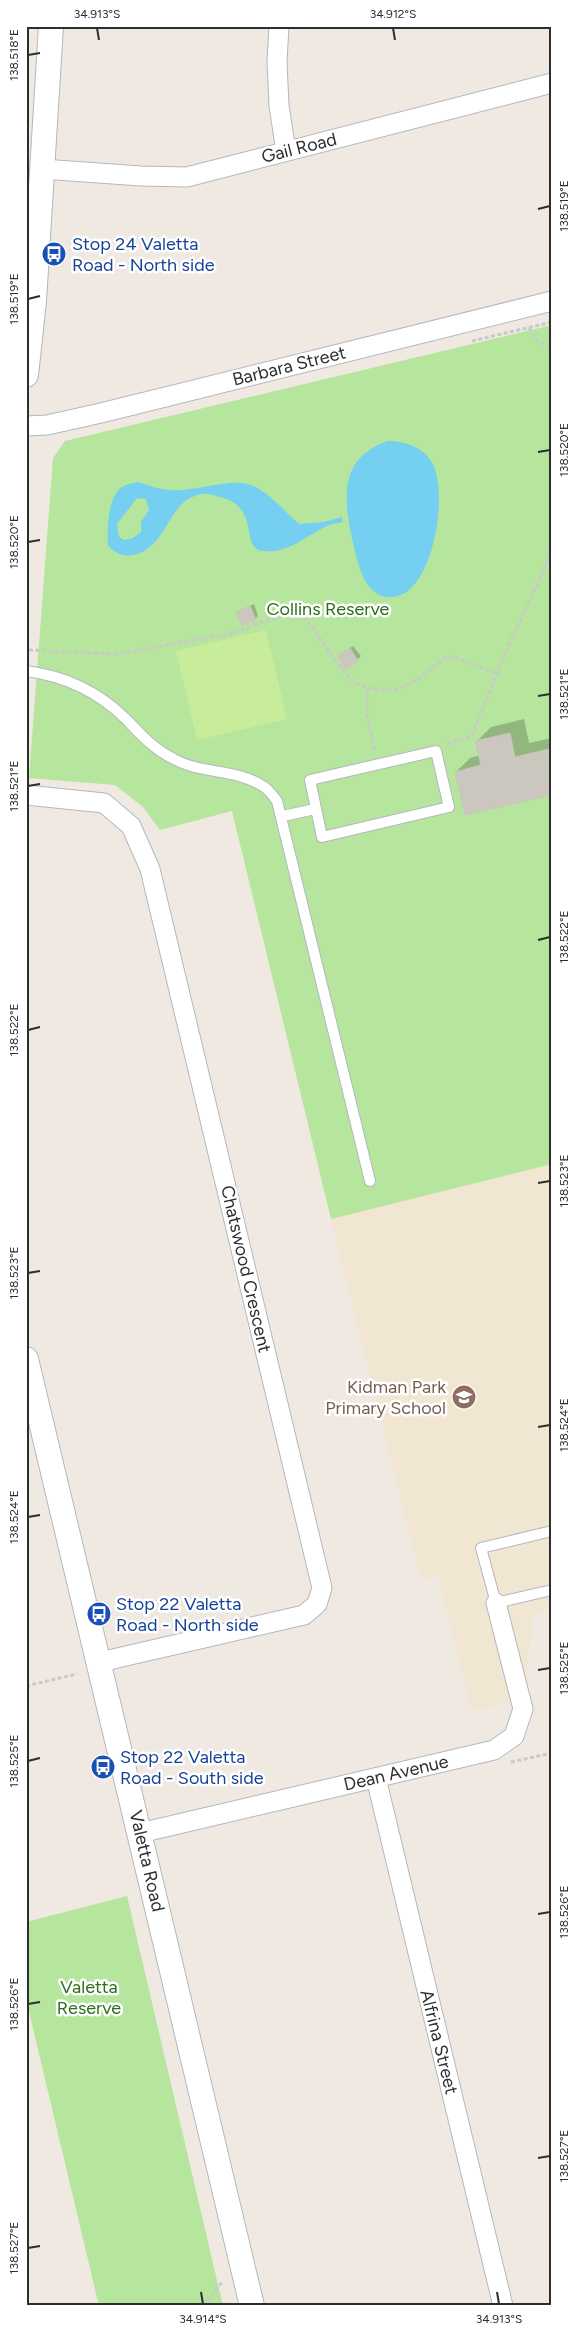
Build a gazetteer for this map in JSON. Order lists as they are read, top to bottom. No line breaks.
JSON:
{"streets":{"street":["Gail Road","Barbara Street","Chatswood Crescent","Dean Avenue","Valetta Road","Alfrina Street"]},"crossings":[["Chatswood Crescent","Valetta Road"],["Dean Avenue","Valetta Road"],["Dean Avenue","Alfrina Street"]],"parks":["Collins Reserve","Valetta Reserve"],"places":{"bus stop":["Stop 24 Valetta Road - North side","Stop 22 Valetta Road - North side","Stop 22 Valetta Road - South side"],"school or university":["Kidman Park Primary School"]},"coordinates":["34.913°S","34.912°S","138.518°E","138.519°E","138.520°E","138.521°E","138.522°E","138.523°E","138.524°E","138.525°E","138.526°E","138.527°E","34.914°S"]}
